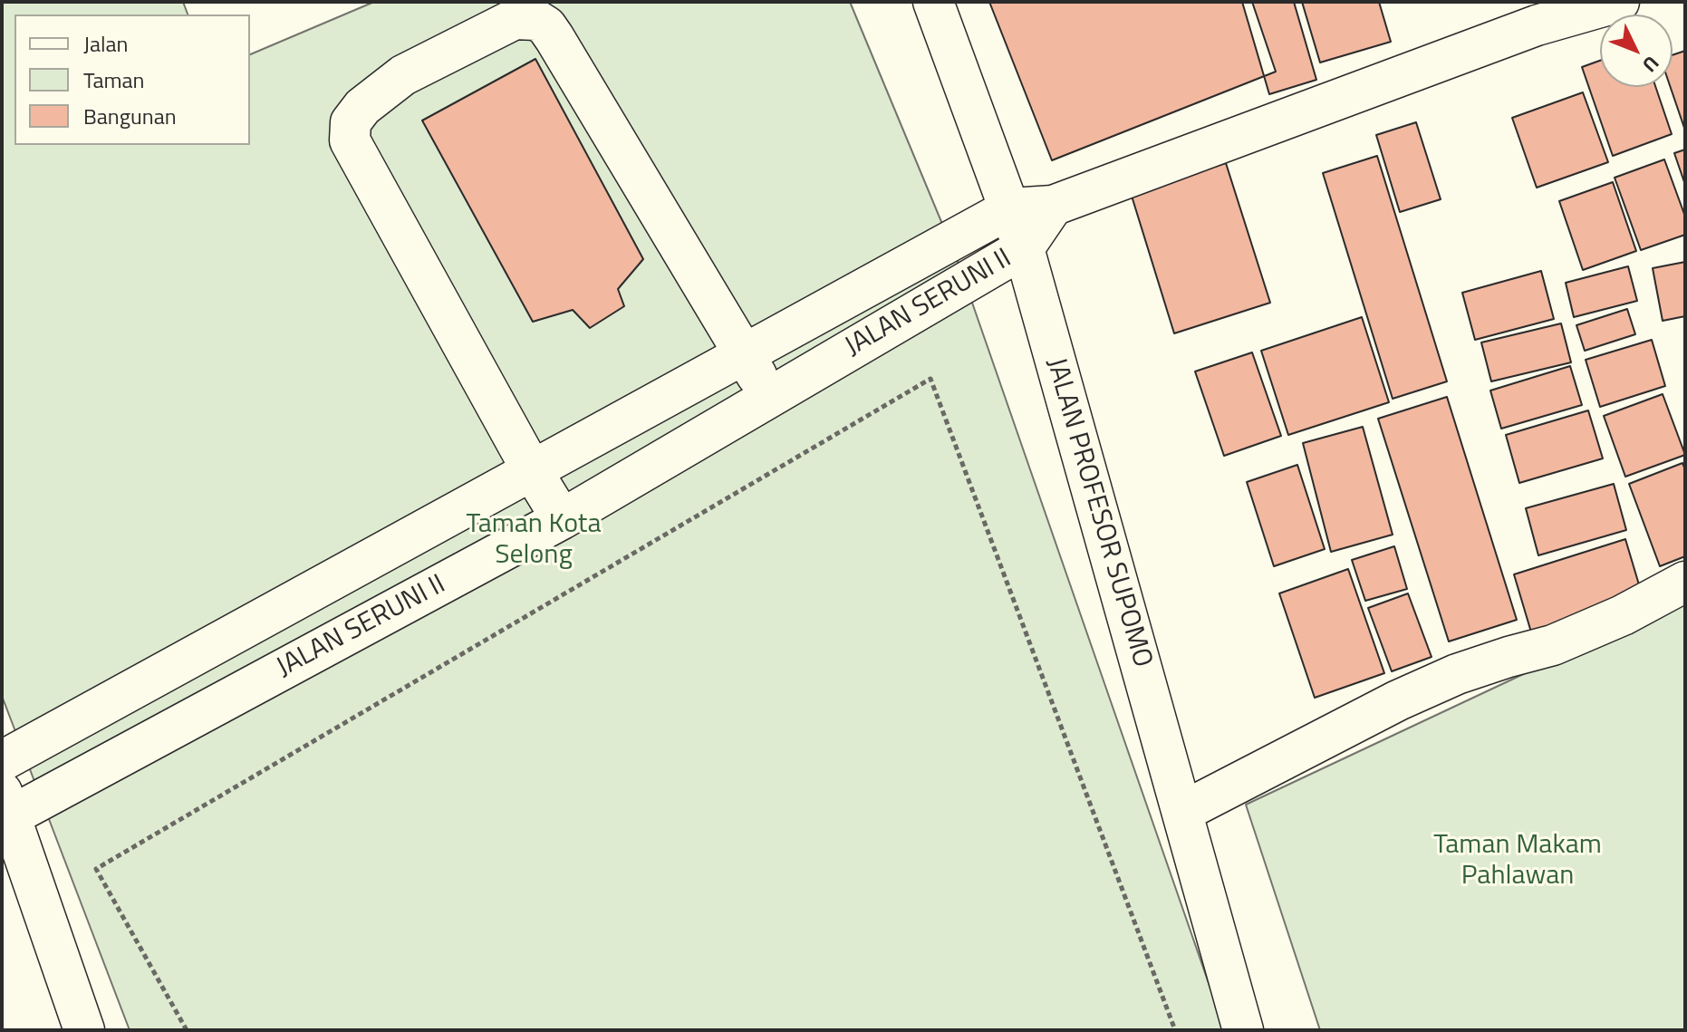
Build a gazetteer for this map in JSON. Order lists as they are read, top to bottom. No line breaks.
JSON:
{"streets":{"street":["JALAN SERUNI II","JALAN PROFESOR SUPOMO"]},"crossings":[["JALAN SERUNI II","JALAN PROFESOR SUPOMO"]],"parks":["Taman Kota Selong","Taman Makam Pahlawan"],"legend":["Jalan","Taman","Bangunan"],"north":"bottom right"}
